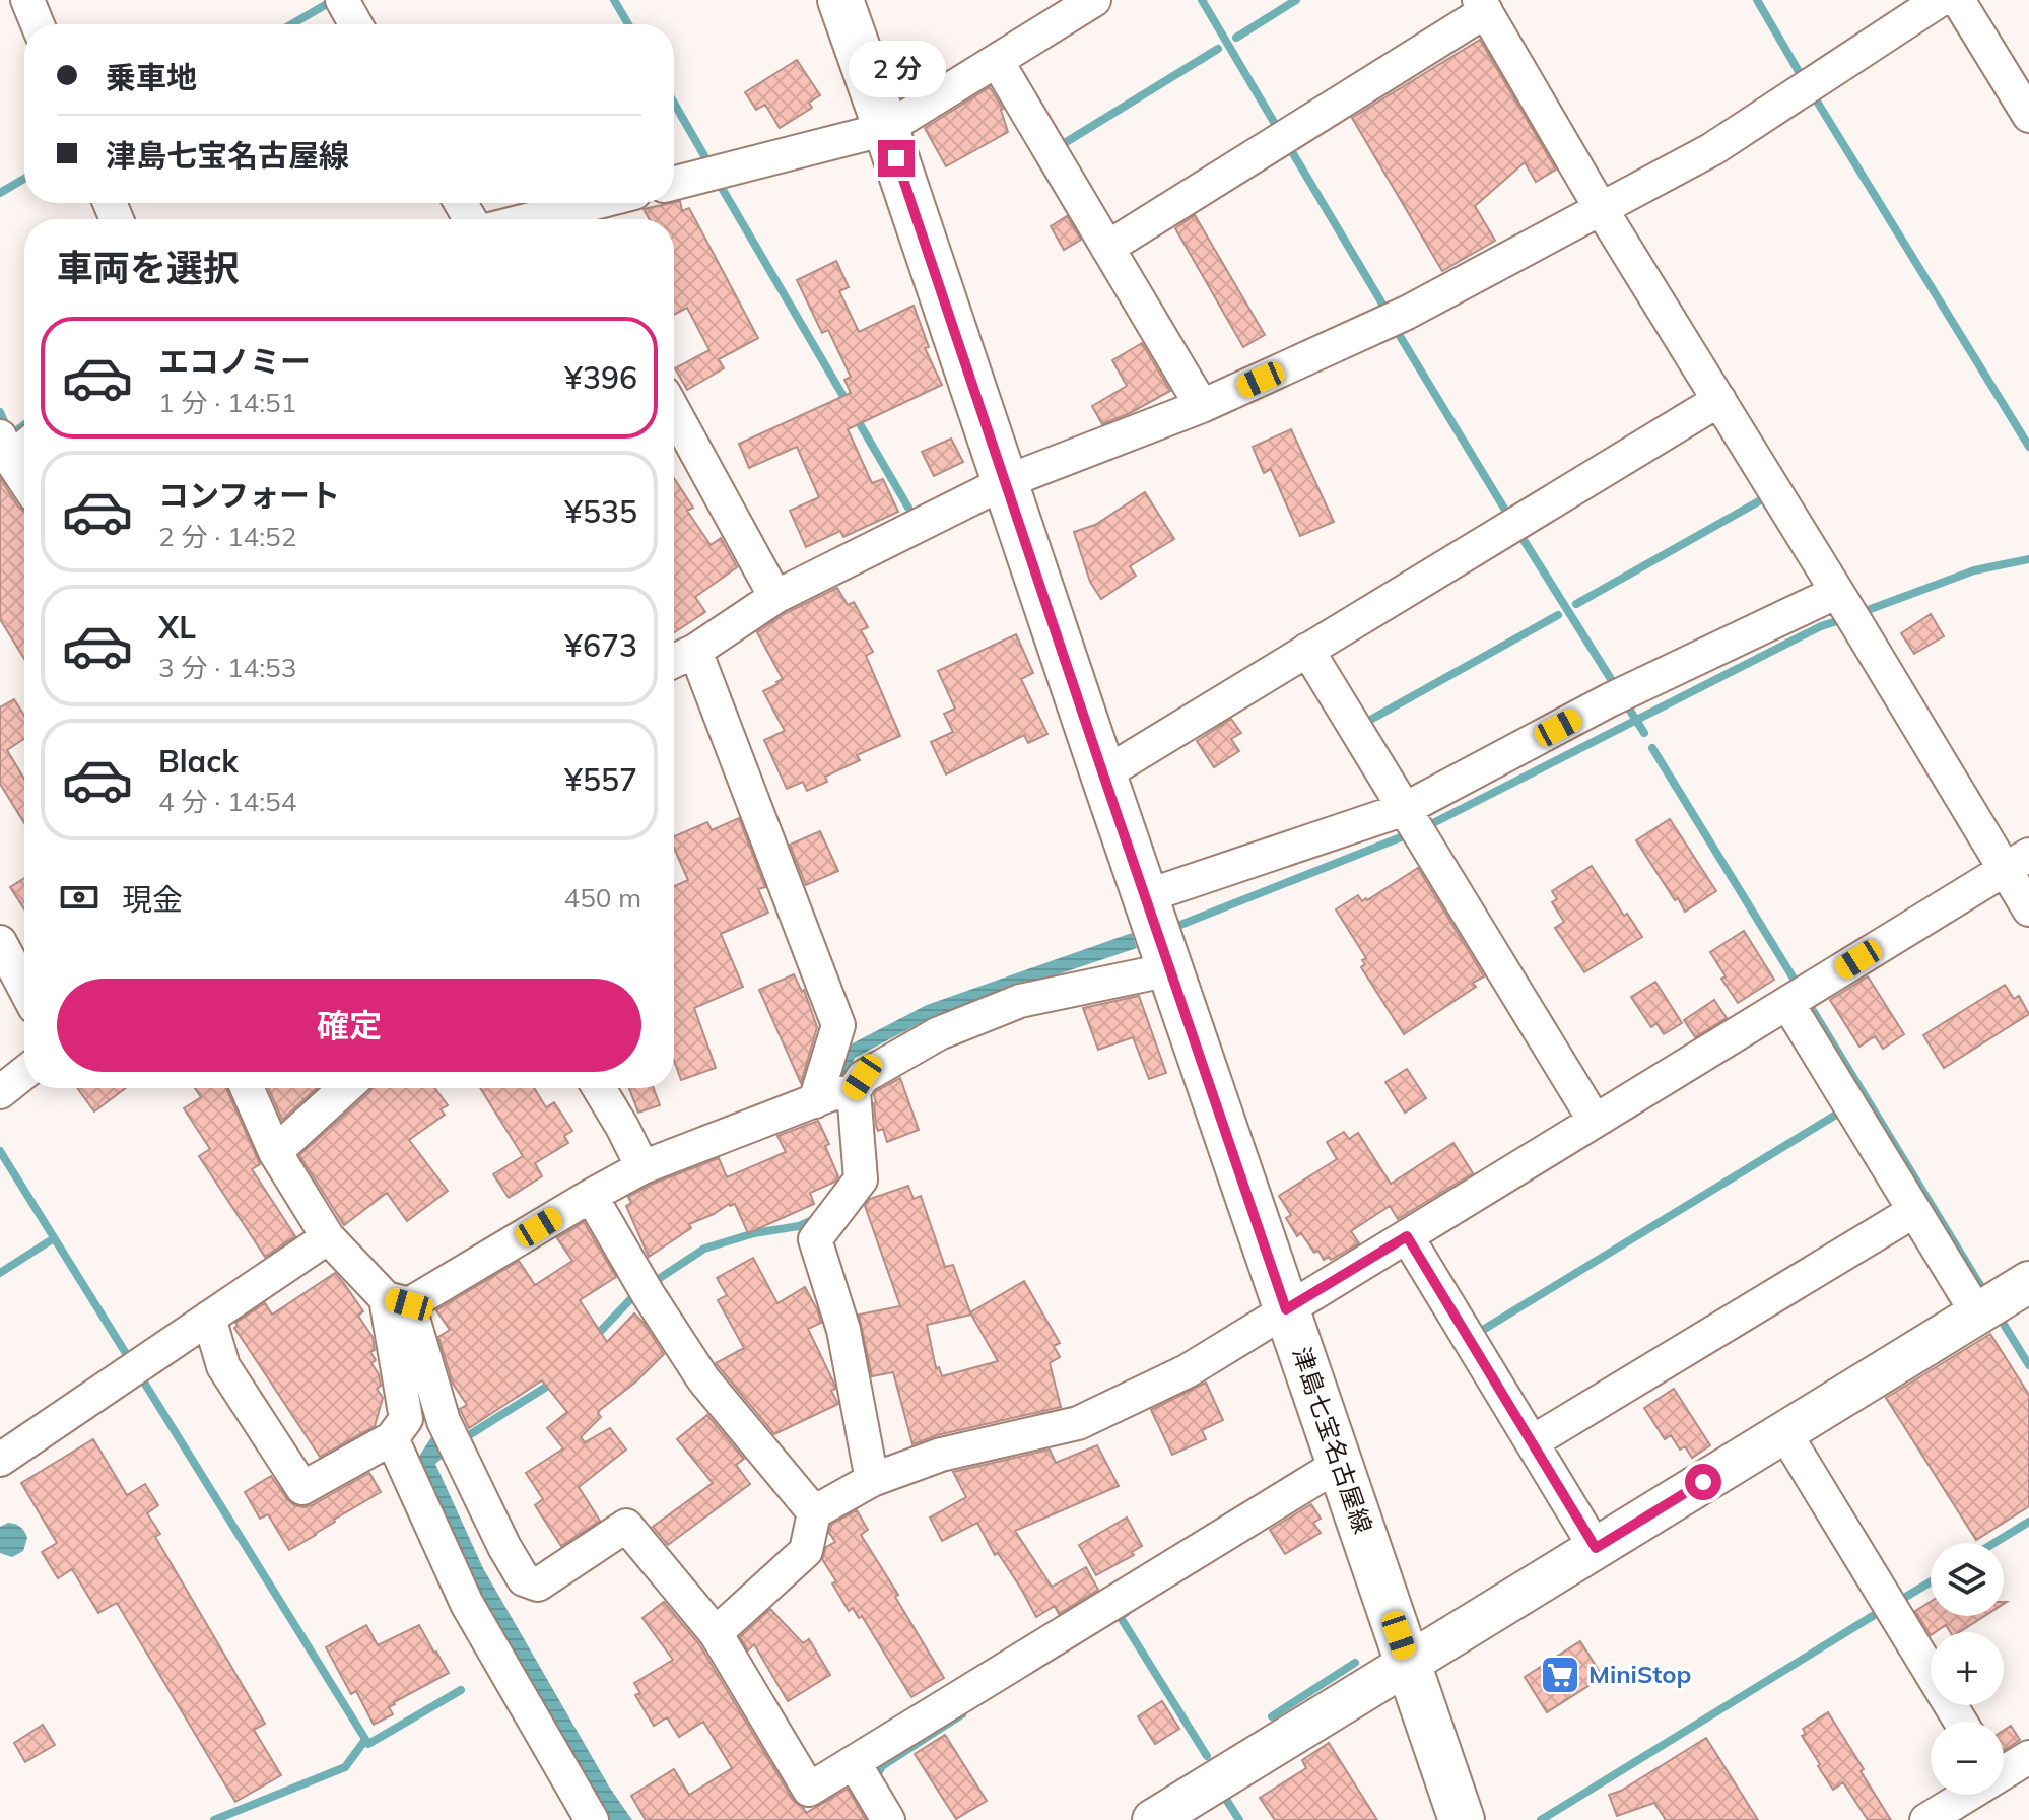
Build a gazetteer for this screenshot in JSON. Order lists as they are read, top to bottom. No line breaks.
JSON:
{"streets":{"main road":["津島七宝名古屋線"]},"places":{"supermarket":["MiniStop"]},"page":{"banner":["乗車地","津島七宝名古屋線"],"bubble":"2 分","heading":"車両を選択","list":[{"name":"エコノミー","note":"1 分 · 14:51","value":"¥396"},{"name":"コンフォート","note":"2 分 · 14:52","value":"¥535"},{"name":"XL","note":"3 分 · 14:53","value":"¥673"},{"name":"Black","note":"4 分 · 14:54","value":"¥557"}],"pay":["現金","450 m"],"buttons":"確定","map_buttons":["+","−"]}}
